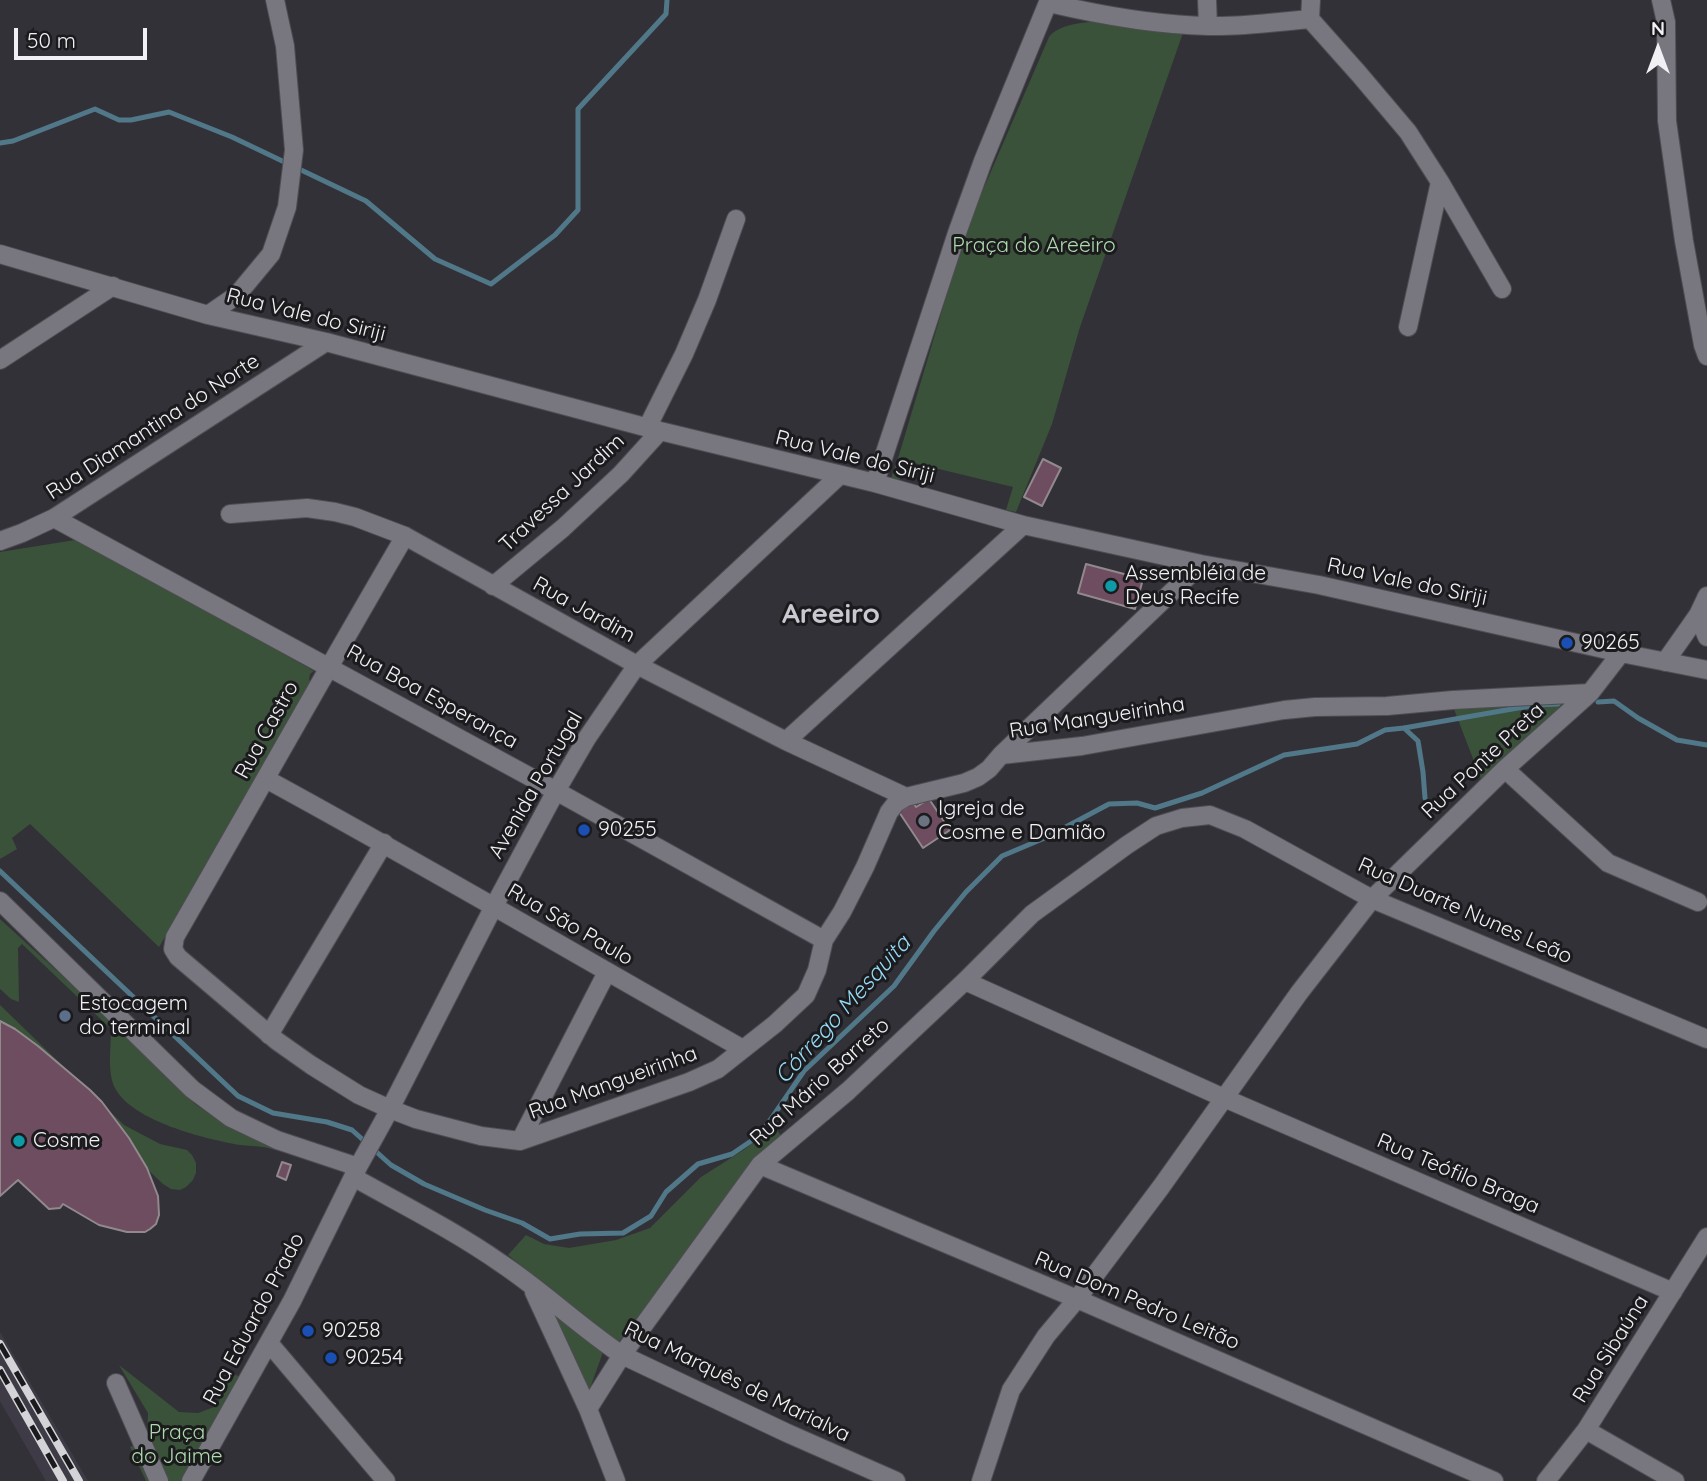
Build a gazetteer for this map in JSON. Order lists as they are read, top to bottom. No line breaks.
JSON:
{"streets":{"street":["Rua Vale do Siriji","Rua Diamantina do Norte","Travessa Jardim","Rua Jardim","Rua Boa Esperança","Rua Mangueirinha","Rua Castro","Rua Ponte Preta","Avenida Portugal","Rua Duarte Nunes Leão","Rua São Paulo","Rua Mário Barreto","Rua Teófilo Braga","Rua Dom Pedro Leitão","Rua Eduardo Prado","Rua Sibaúna","Rua Marquês de Marialva"]},"crossings":[["Rua Vale do Siriji","Rua Diamantina do Norte"],["Rua Vale do Siriji","Travessa Jardim"],["Rua Vale do Siriji","Rua Ponte Preta"],["Rua Vale do Siriji","Avenida Portugal"],["Rua Diamantina do Norte","Rua Boa Esperança"],["Travessa Jardim","Rua Jardim"],["Rua Jardim","Rua Mangueirinha"],["Rua Jardim","Rua Castro"],["Rua Jardim","Avenida Portugal"],["Rua Boa Esperança","Rua Mangueirinha"],["Rua Boa Esperança","Rua Castro"],["Rua Boa Esperança","Avenida Portugal"],["Rua Mangueirinha","Rua Castro"],["Rua Mangueirinha","Rua Ponte Preta"],["Rua Mangueirinha","Avenida Portugal"],["Rua Mangueirinha","Rua São Paulo"],["Rua Castro","Rua São Paulo"],["Rua Ponte Preta","Rua Duarte Nunes Leão"],["Avenida Portugal","Rua São Paulo"],["Avenida Portugal","Rua Eduardo Prado"],["Avenida Portugal","Rua Marquês de Marialva"],["Rua Duarte Nunes Leão","Rua Mário Barreto"],["Rua Mário Barreto","Rua Teófilo Braga"],["Rua Mário Barreto","Rua Dom Pedro Leitão"],["Rua Mário Barreto","Rua Marquês de Marialva"],["Rua Teófilo Braga","Rua Sibaúna"],["Rua Eduardo Prado","Rua Marquês de Marialva"]],"districts":["Areeiro"],"water":["Córrego Mesquita"],"parks":["Praça do Areeiro","Praça do Jaime"],"places":["Assembléia de Deus Recife","90265","Igreja de Cosme e Damião","90255","Estocagem do terminal","Cosme","90258","90254"],"scale_bar":"50 m","north":"top"}
